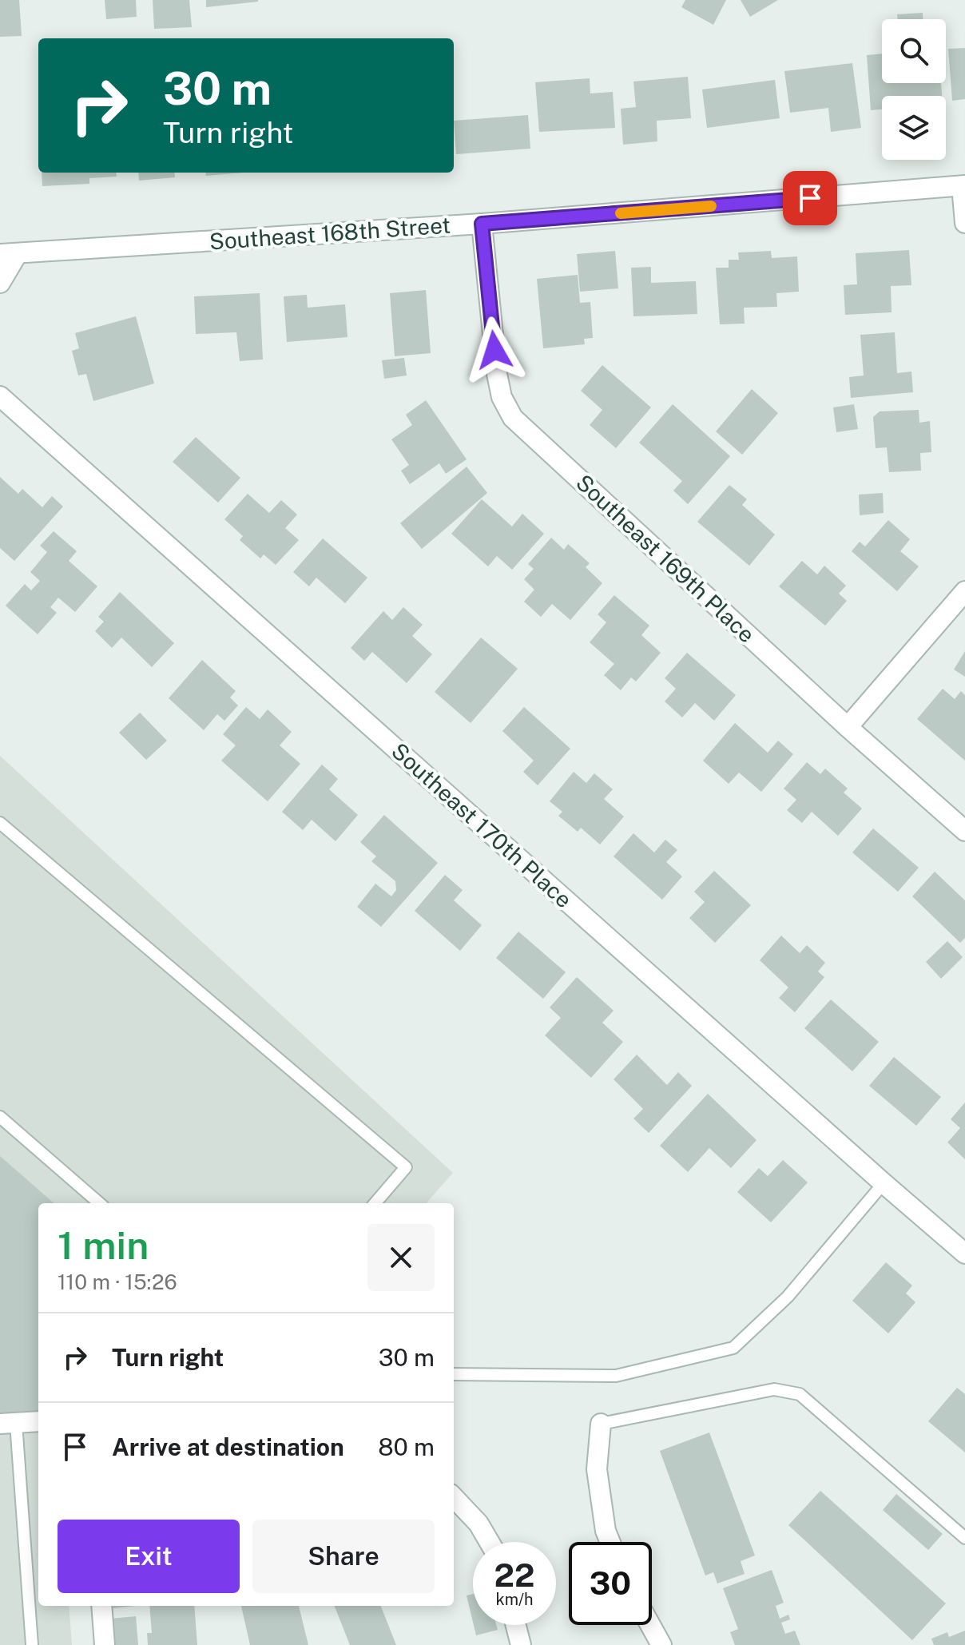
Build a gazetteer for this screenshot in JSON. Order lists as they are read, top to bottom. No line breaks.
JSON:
{"streets":{"street":["Southeast 168th Street","Southeast 169th Place","Southeast 170th Place"]},"crossings":[["Southeast 168th Street","Southeast 169th Place"]],"page":{"turn":["30 m","Turn right"],"heading":["1 min","110 m · 15:26"],"list":[{"name":"Turn right","value":"30 m"},{"name":"Arrive at destination","value":"80 m"}],"buttons":["Exit","Share"],"speed":"22 km/h","limit":"30"}}
